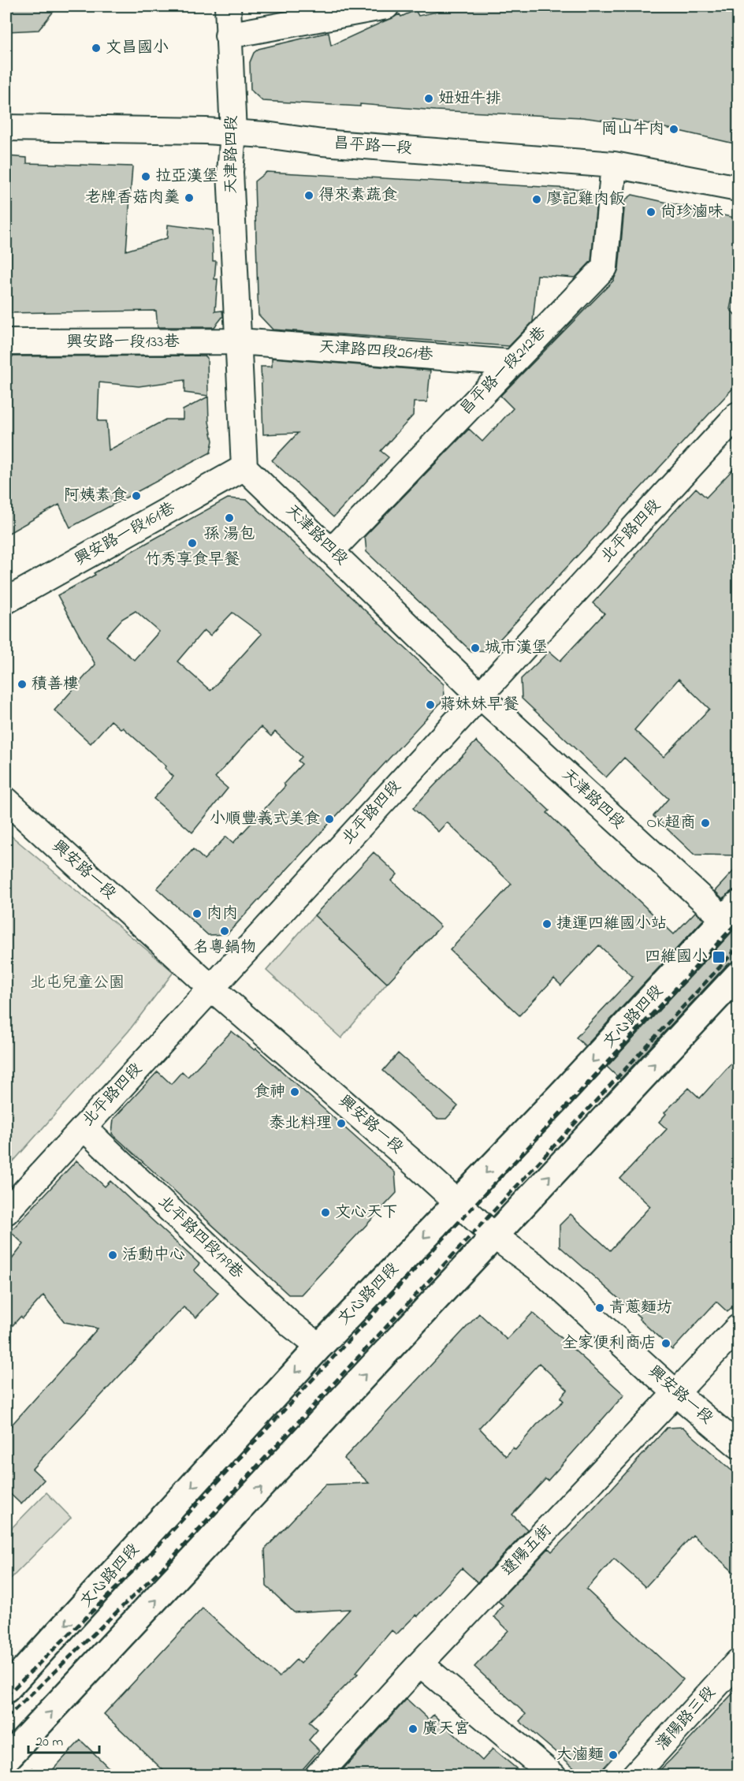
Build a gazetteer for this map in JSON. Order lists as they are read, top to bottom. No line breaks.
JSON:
{"streets":{"main road":["文心路四段"],"street":["昌平路一段","天津路四段","興安路一段133巷","天津路四段261巷","昌平路一段212巷","北平路四段","興安路一段161巷","興安路一段","北平路四段179巷","遼陽五街","瀋陽路三段"]},"crossings":[["昌平路一段","天津路四段"],["昌平路一段","昌平路一段212巷"],["天津路四段","興安路一段133巷"],["天津路四段","天津路四段261巷"],["天津路四段","昌平路一段212巷"],["天津路四段","北平路四段"],["天津路四段","興安路一段161巷"],["天津路四段","文心路四段"],["興安路一段133巷","天津路四段261巷"],["天津路四段261巷","昌平路一段212巷"],["北平路四段","興安路一段"],["北平路四段","北平路四段179巷"],["興安路一段","文心路四段"],["興安路一段","遼陽五街"],["文心路四段","北平路四段179巷"]],"parks":["北屯兒童公園"],"places":{"other":["文昌國小","妞妞牛排","岡山牛肉","拉亞漢堡","得來素蔬食","老牌香菇肉羹","廖記雞肉飯","尚珍滷味","阿姨素食","孫 湯包","竹秀享食早餐","城市漢堡","積善樓","蔣妹妹早餐","小順豐義式美食","OK超商","肉肉","捷運四維國小站","名粵鍋物","食神","泰北料理","文心天下","活動中心","青蔥麵坊","全家便利商店","廣天宮","大滷麵"],"transit":["四維國小"]},"scale_bar":"20 m"}
